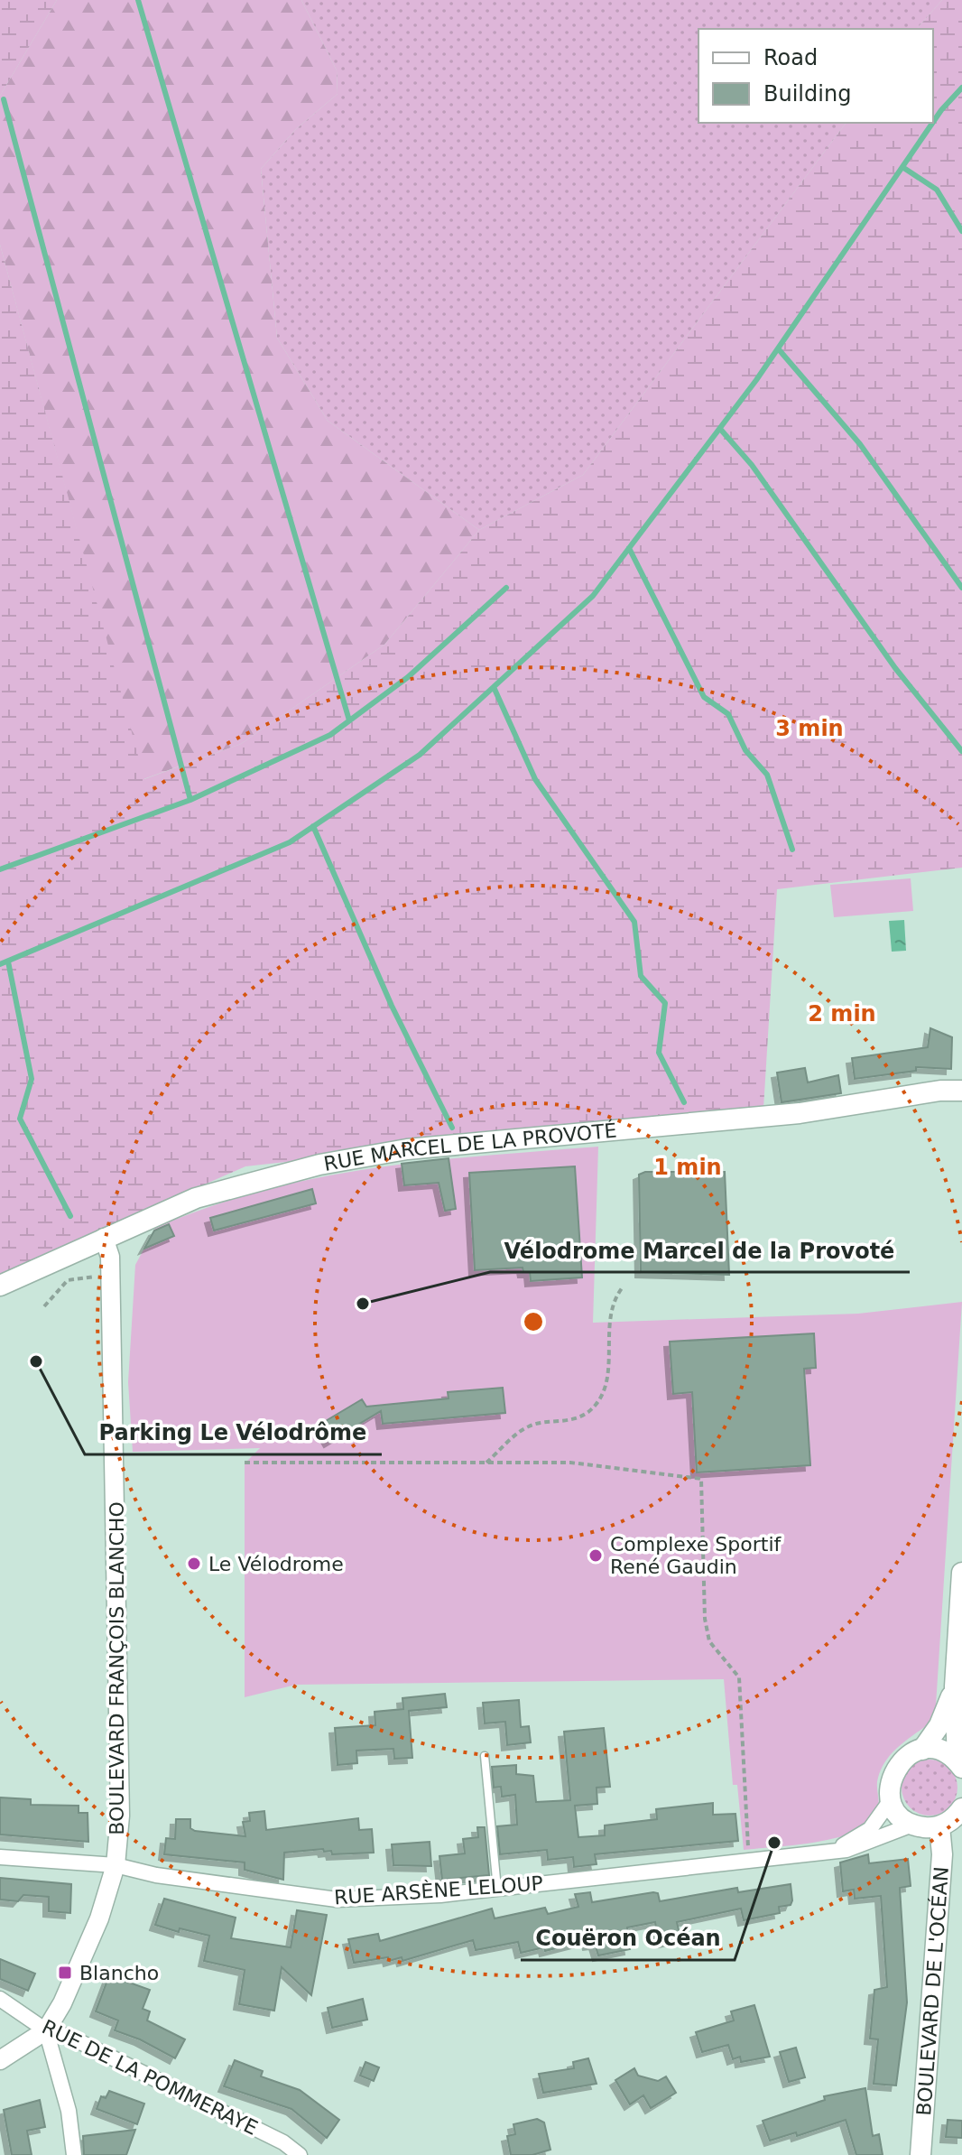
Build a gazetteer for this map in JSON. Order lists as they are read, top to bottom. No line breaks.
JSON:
{"streets":{"main road":["RUE MARCEL DE LA PROVOTÉ","BOULEVARD DE L'OCÉAN"],"street":["BOULEVARD FRANÇOIS BLANCHO","RUE ARSÈNE LELOUP","RUE DE LA POMMERAYE"]},"crossings":[["RUE MARCEL DE LA PROVOTÉ","BOULEVARD FRANÇOIS BLANCHO"],["BOULEVARD FRANÇOIS BLANCHO","RUE ARSÈNE LELOUP"],["BOULEVARD FRANÇOIS BLANCHO","RUE DE LA POMMERAYE"]],"places":{"other":["Vélodrome Marcel de la Provoté","Parking Le Vélodrôme","Complexe Sportif René Gaudin","Le Vélodrome","Couëron Océan"],"transit":["Blancho"]},"legend":["Road","Building"],"rings":["3 min","2 min","1 min"]}
